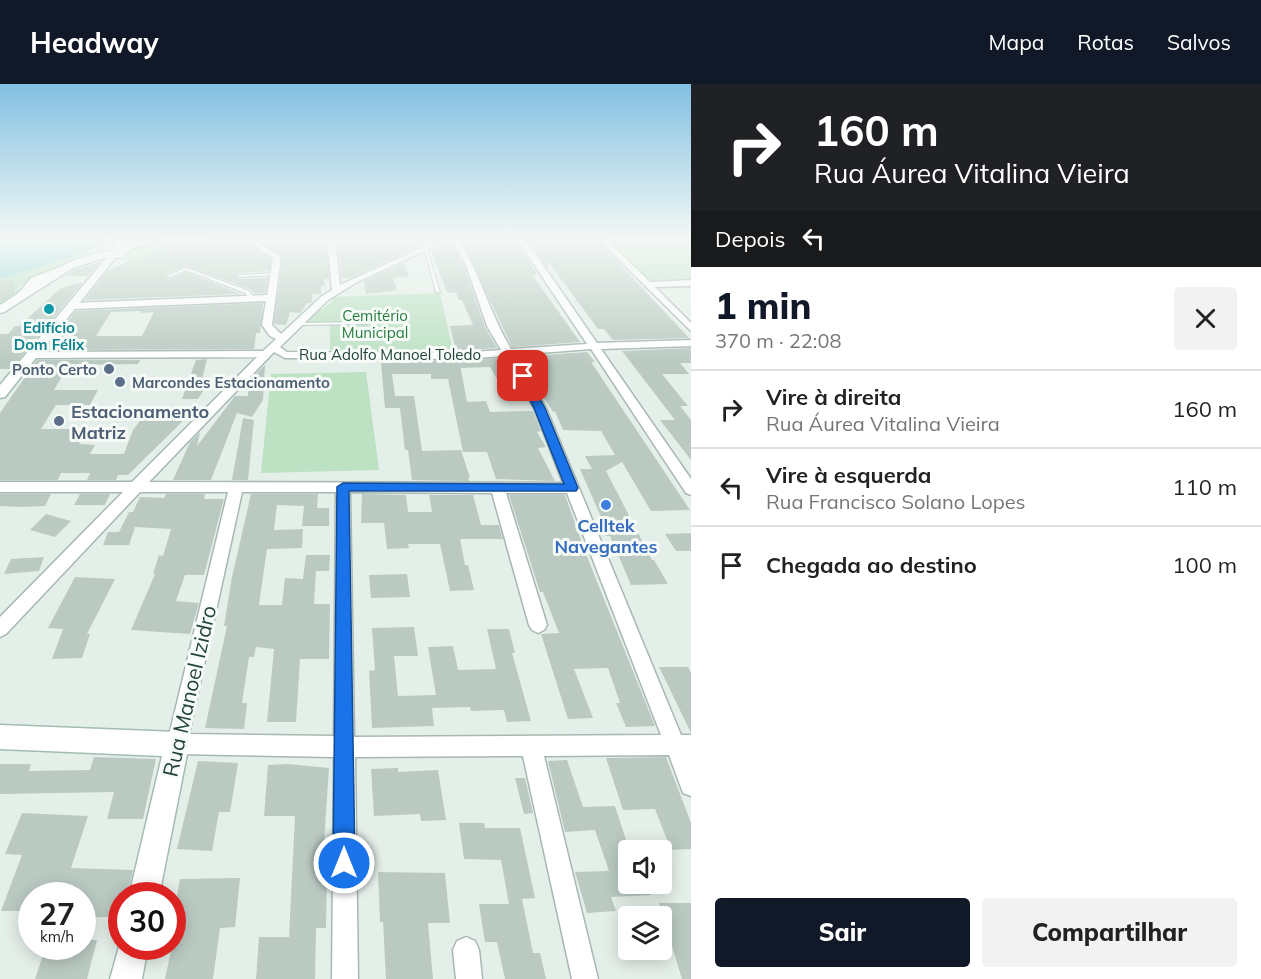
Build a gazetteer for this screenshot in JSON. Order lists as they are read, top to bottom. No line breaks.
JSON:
{"streets":{"main road":["Rua Manoel Izidro"],"street":["Rua Adolfo Manoel Toledo"]},"parks":["Cemitério Municipal"],"places":["Edifício Dom Félix","Ponto Certo","Marcondes Estacionamento","Estacionamento Matriz","Celltek Navegantes"],"page":{"header":"Headway","nav":["Mapa","Rotas","Salvos"],"turn":["160 m","Rua Áurea Vitalina Vieira"],"then":"Depois","heading":["1 min","370 m · 22:08"],"list":[{"name":"Vire à direita","note":"Rua Áurea Vitalina Vieira","value":"160 m"},{"name":"Vire à esquerda","note":"Rua Francisco Solano Lopes","value":"110 m"},{"name":"Chegada ao destino","value":"100 m"}],"speed":"27 km/h","limit":"30","buttons":["Sair","Compartilhar"]}}
